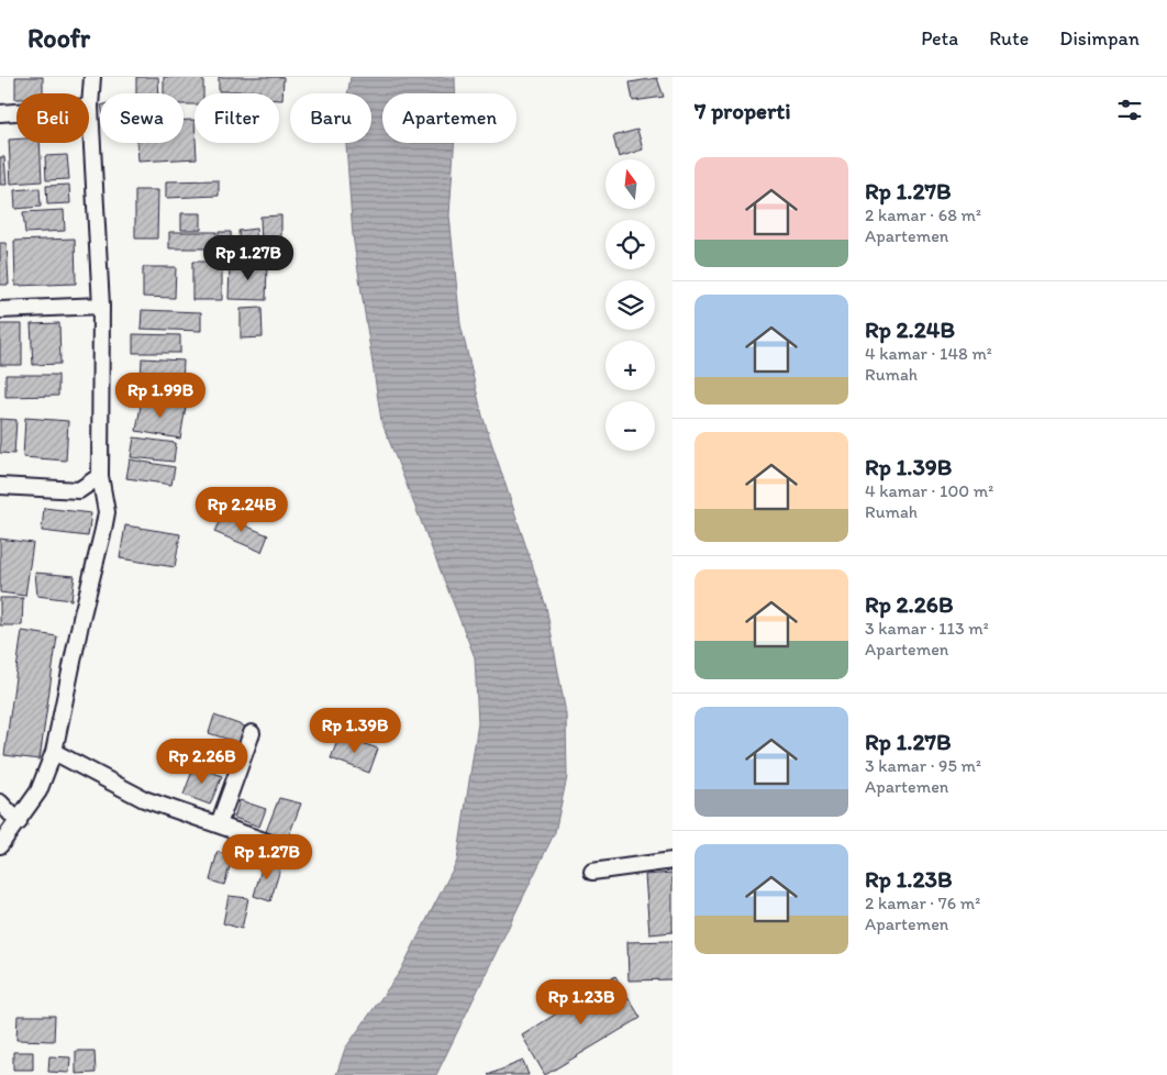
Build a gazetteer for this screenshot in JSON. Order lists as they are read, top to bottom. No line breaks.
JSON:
{"north":"top","page":{"header":"Roofr","nav":["Peta","Rute","Disimpan"],"heading":"7 properti","chip":["Beli","Sewa","Filter","Baru","Apartemen"],"list":[{"name":"Rp 1.27B","note":"2 kamar · 68 m² · Apartemen"},{"name":"Rp 2.24B","note":"4 kamar · 148 m² · Rumah"},{"name":"Rp 1.39B","note":"4 kamar · 100 m² · Rumah"},{"name":"Rp 2.26B","note":"3 kamar · 113 m² · Apartemen"},{"name":"Rp 1.27B","note":"3 kamar · 95 m² · Apartemen"},{"name":"Rp 1.23B","note":"2 kamar · 76 m² · Apartemen"}],"map_buttons":["+","−"],"price":["Rp 1.27B","Rp 1.99B","Rp 2.24B","Rp 1.39B","Rp 2.26B","Rp 1.27B","Rp 1.23B"]}}
